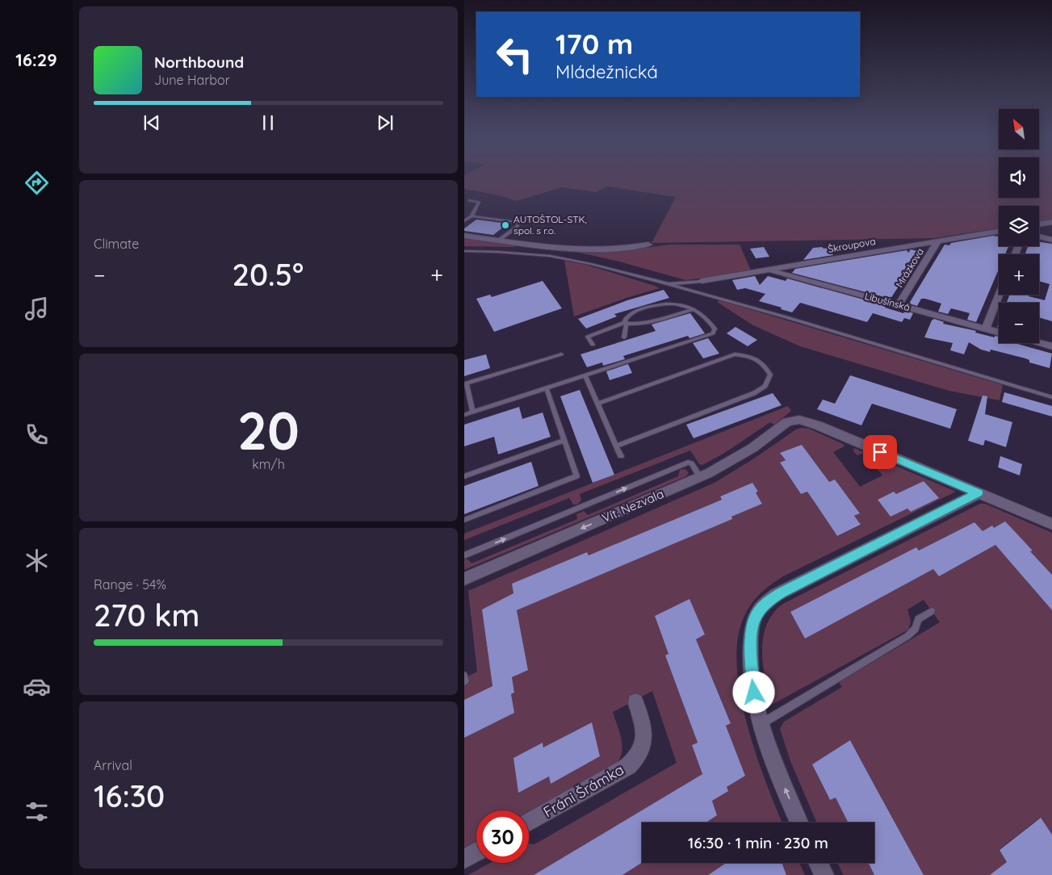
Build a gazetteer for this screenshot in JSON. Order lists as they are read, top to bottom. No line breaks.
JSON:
{"streets":{"street":["Škroupova","Mrázkova","Libušínská","Vít. Nezvala","Fráni Šrámka"]},"crossings":[["Škroupova","Mrázkova"],["Škroupova","Libušínská"],["Mrázkova","Libušínská"]],"one_way":["Vít. Nezvala"],"places":["AUTOŠTOL-STK, spol. s r.o."],"north":"top left","page":{"tabs":"16:29","turn":["170 m","Mládežnická"],"song":["Northbound","June Harbor"],"map_buttons":["+","−"],"tile":["Climate",["20","km/h"],["Range · 54%","270 km"],["Arrival","16:30"]],"heat":["−","20.5°","+"],"limit":"30","trip":"16:30 · 1 min · 230 m"}}
